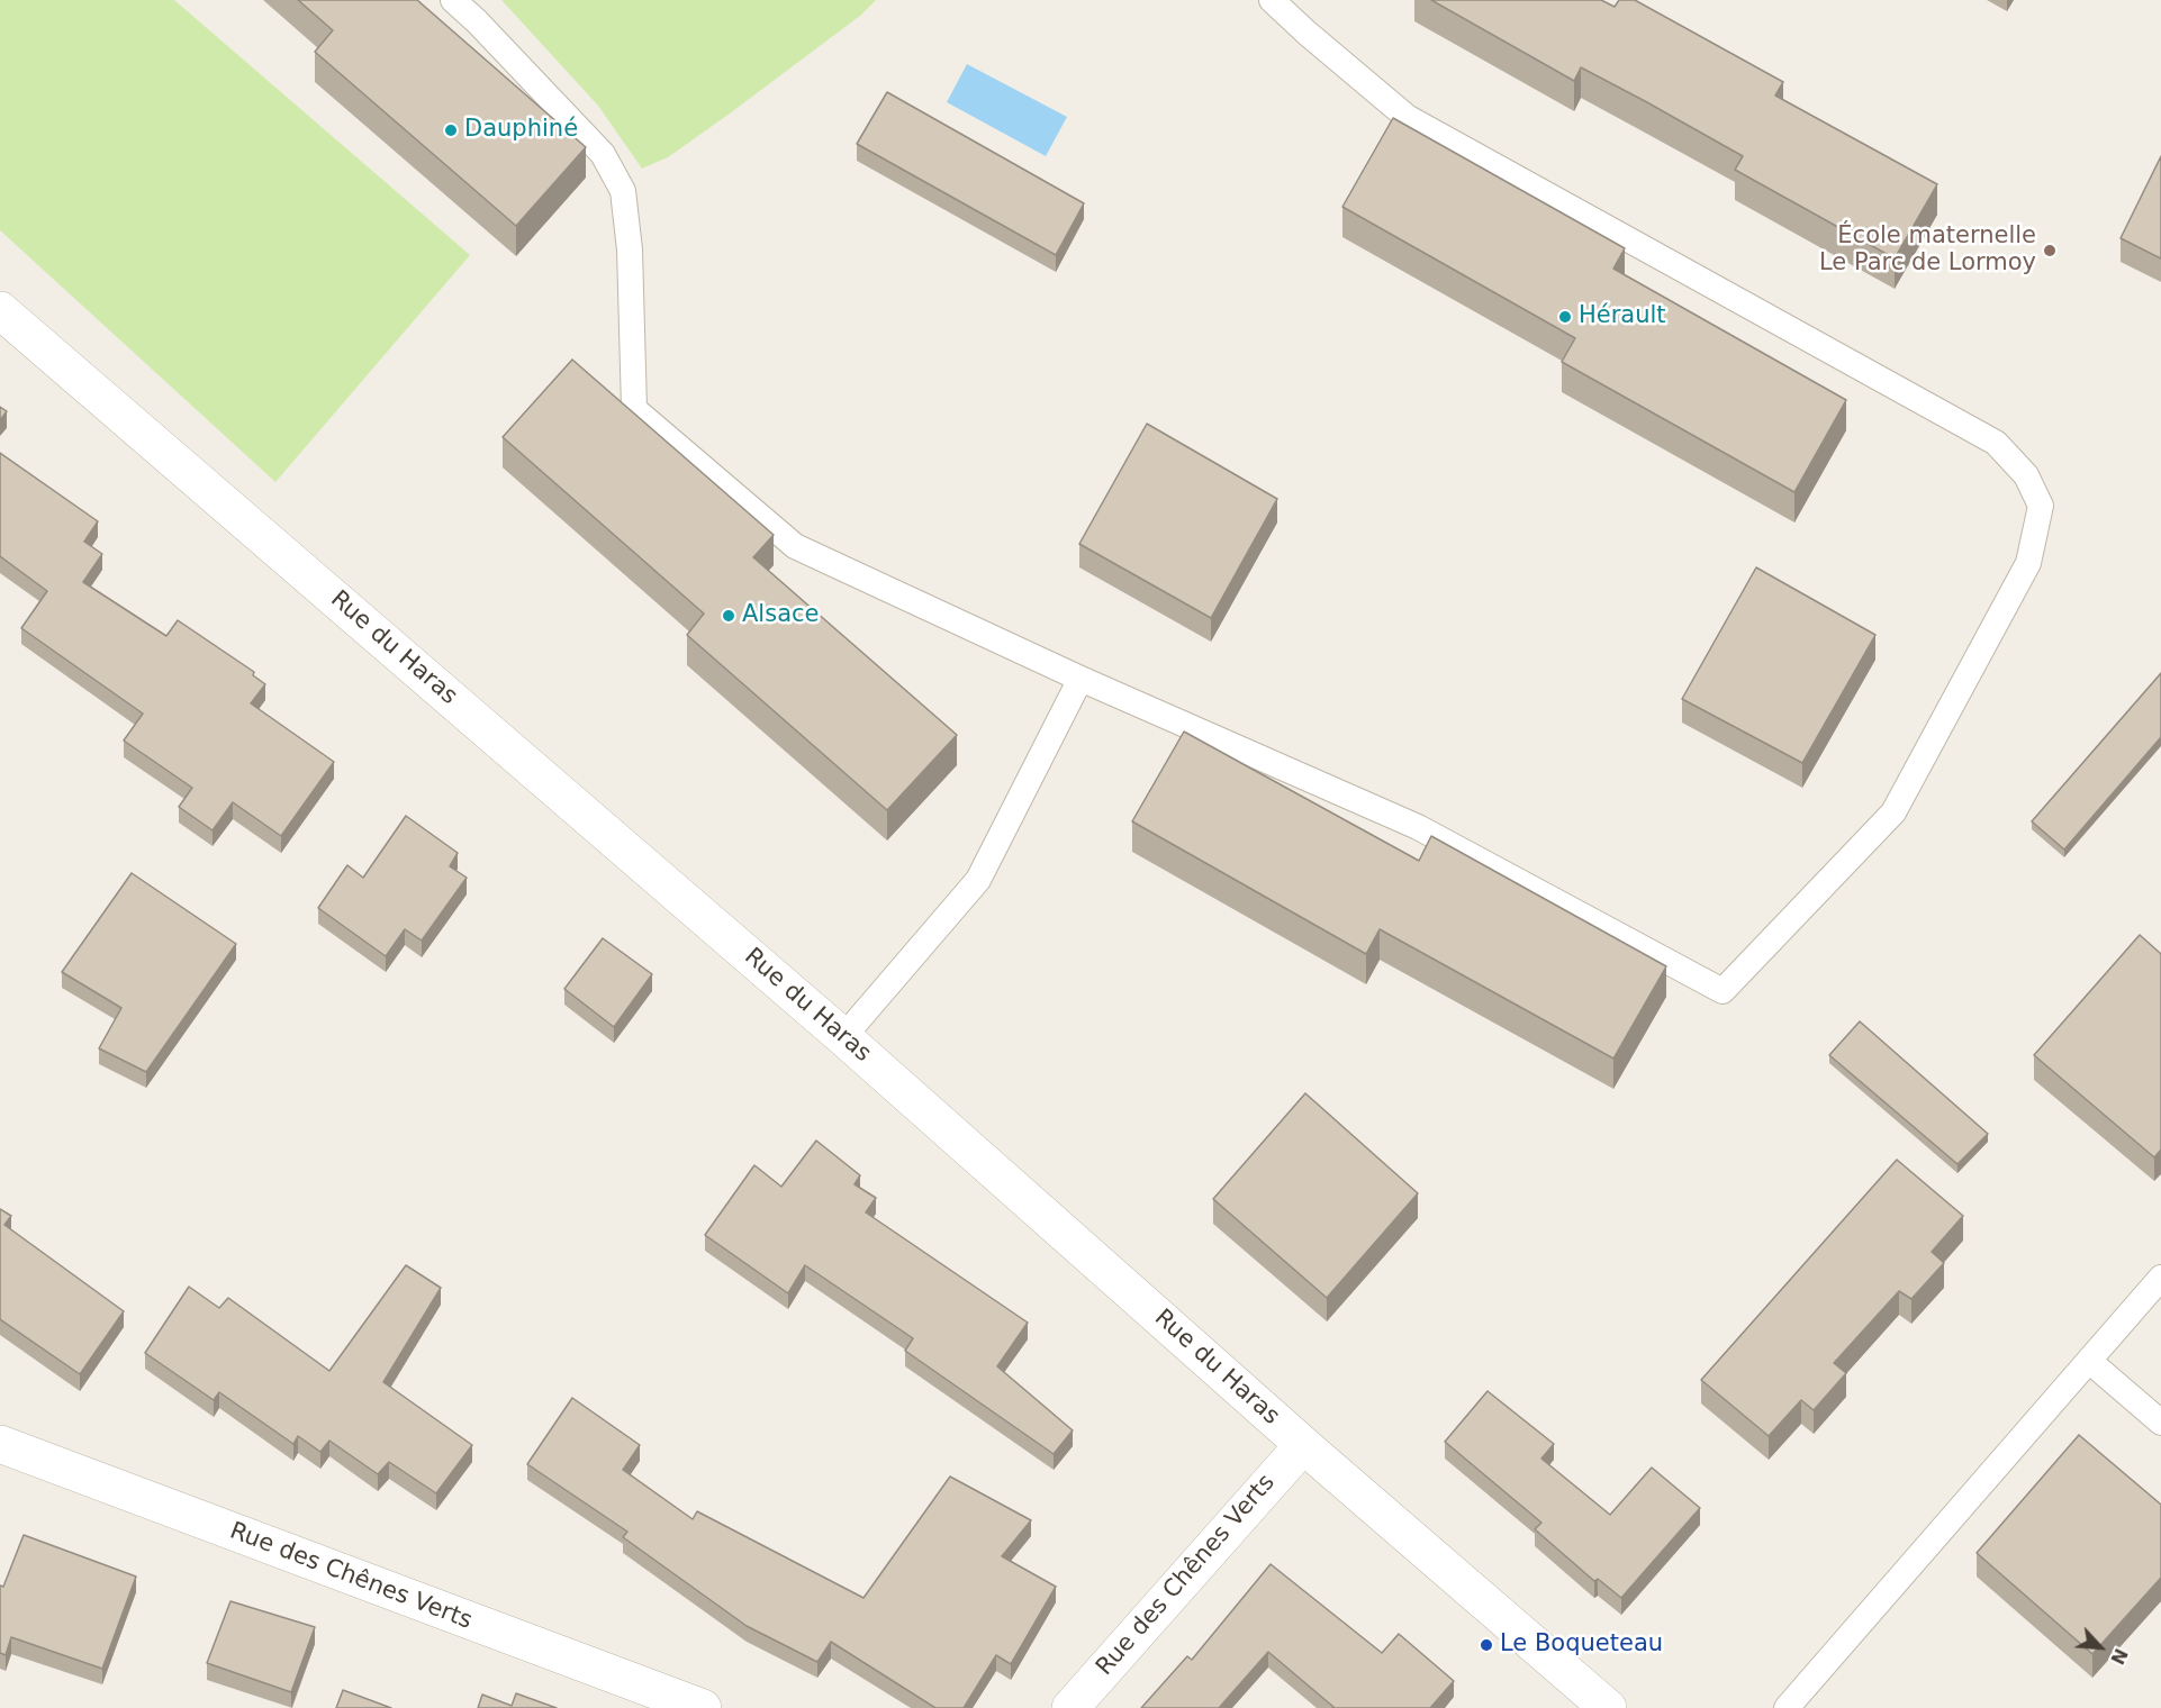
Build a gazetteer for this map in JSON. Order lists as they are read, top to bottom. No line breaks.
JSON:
{"streets":{"street":["Rue du Haras","Rue des Chênes Verts"]},"crossings":[["Rue du Haras","Rue des Chênes Verts"]],"places":["Dauphiné","École maternelle Le Parc de Lormoy","Hérault","Alsace","Le Boqueteau"],"north":"bottom right"}
